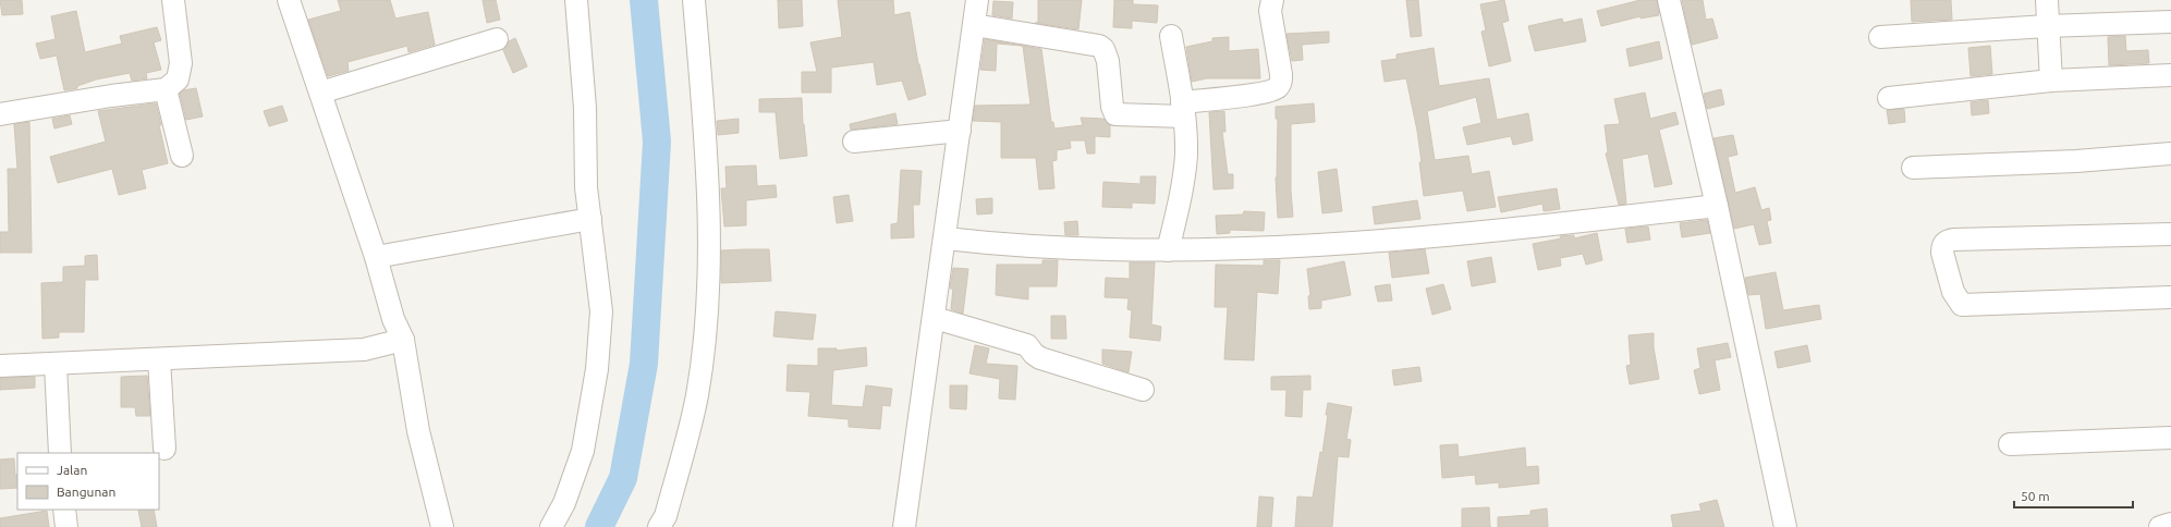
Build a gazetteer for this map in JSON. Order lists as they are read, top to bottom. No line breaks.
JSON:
{"legend":["Jalan","Bangunan"],"scale_bar":"50 m"}
